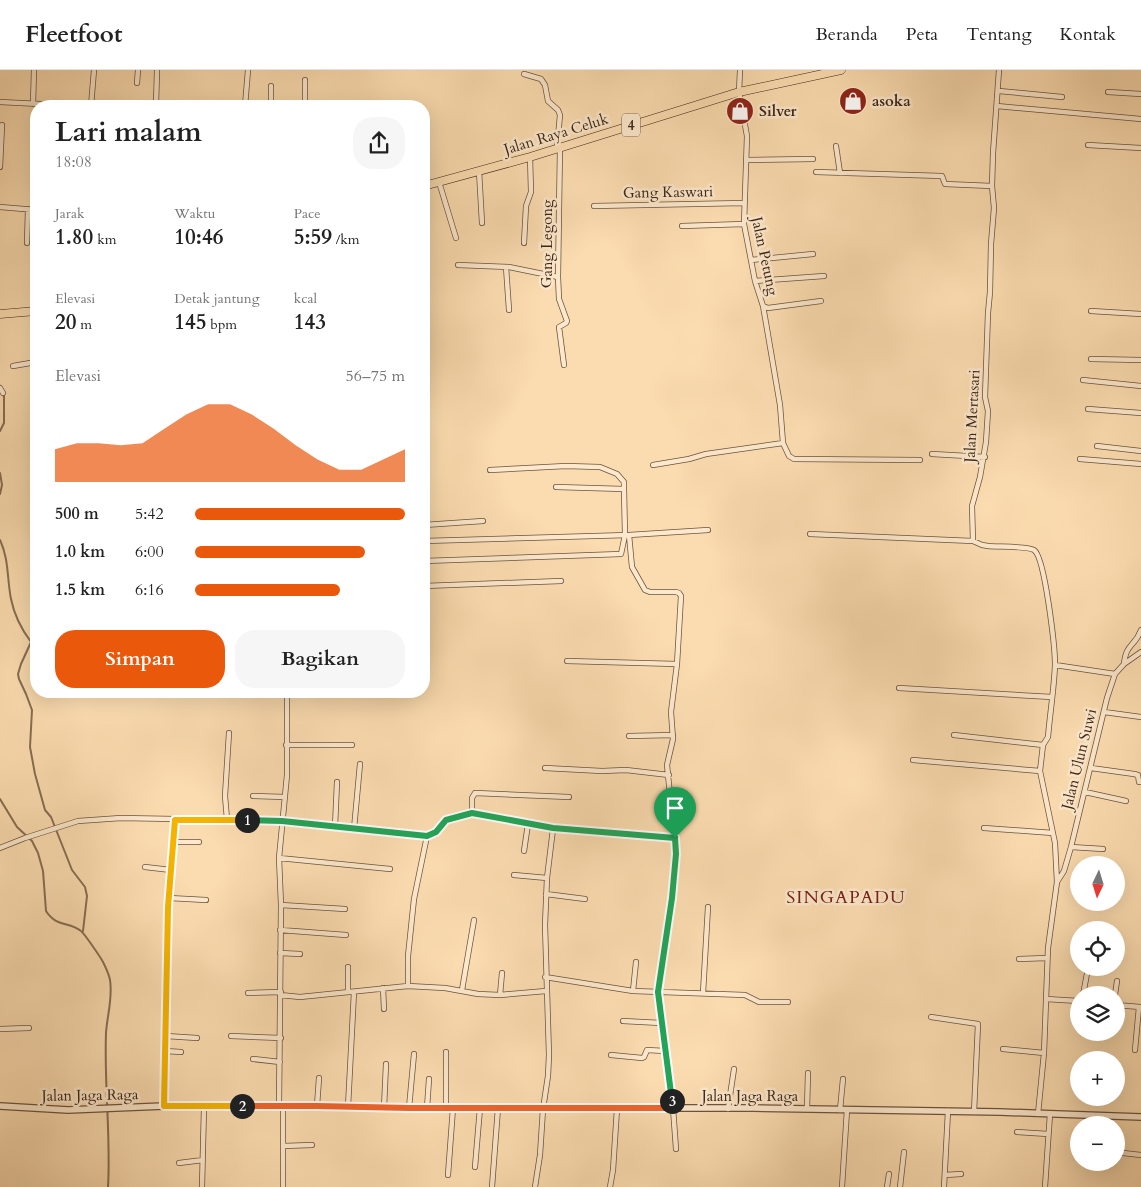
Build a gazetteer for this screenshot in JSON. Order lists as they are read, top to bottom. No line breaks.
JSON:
{"streets":{"highway":["4","Jalan Raya Celuk"],"street":["Gang Kaswari","Gang Legong","Jalan Petung","Jalan Mertasari","Jalan Ulun Suwi","Jalan Jaga Raga"]},"crossings":[["Jalan Raya Celuk","Gang Legong"],["Jalan Raya Celuk","Jalan Petung"],["Gang Kaswari","Jalan Petung"]],"districts":["SINGAPADU"],"places":{"shop":["asoka","Silver"]},"north":"bottom","page":{"header":"Fleetfoot","nav":["Beranda","Peta","Tentang","Kontak"],"heading":["Lari malam","18:08"],"stats":[["Jarak","1.80 km"],["Waktu","10:46"],["Pace","5:59 /km"],["Elevasi","20 m"],["Detak jantung","145 bpm"],["kcal","143"]],"chart":["Elevasi","56–75 m"],"list":[{"name":"500 m","note":"5:42"},{"name":"1.0 km","note":"6:00"},{"name":"1.5 km","note":"6:16"}],"buttons":["Simpan","Bagikan"],"pins":["1","3","2"],"map_buttons":["+","−"]}}
